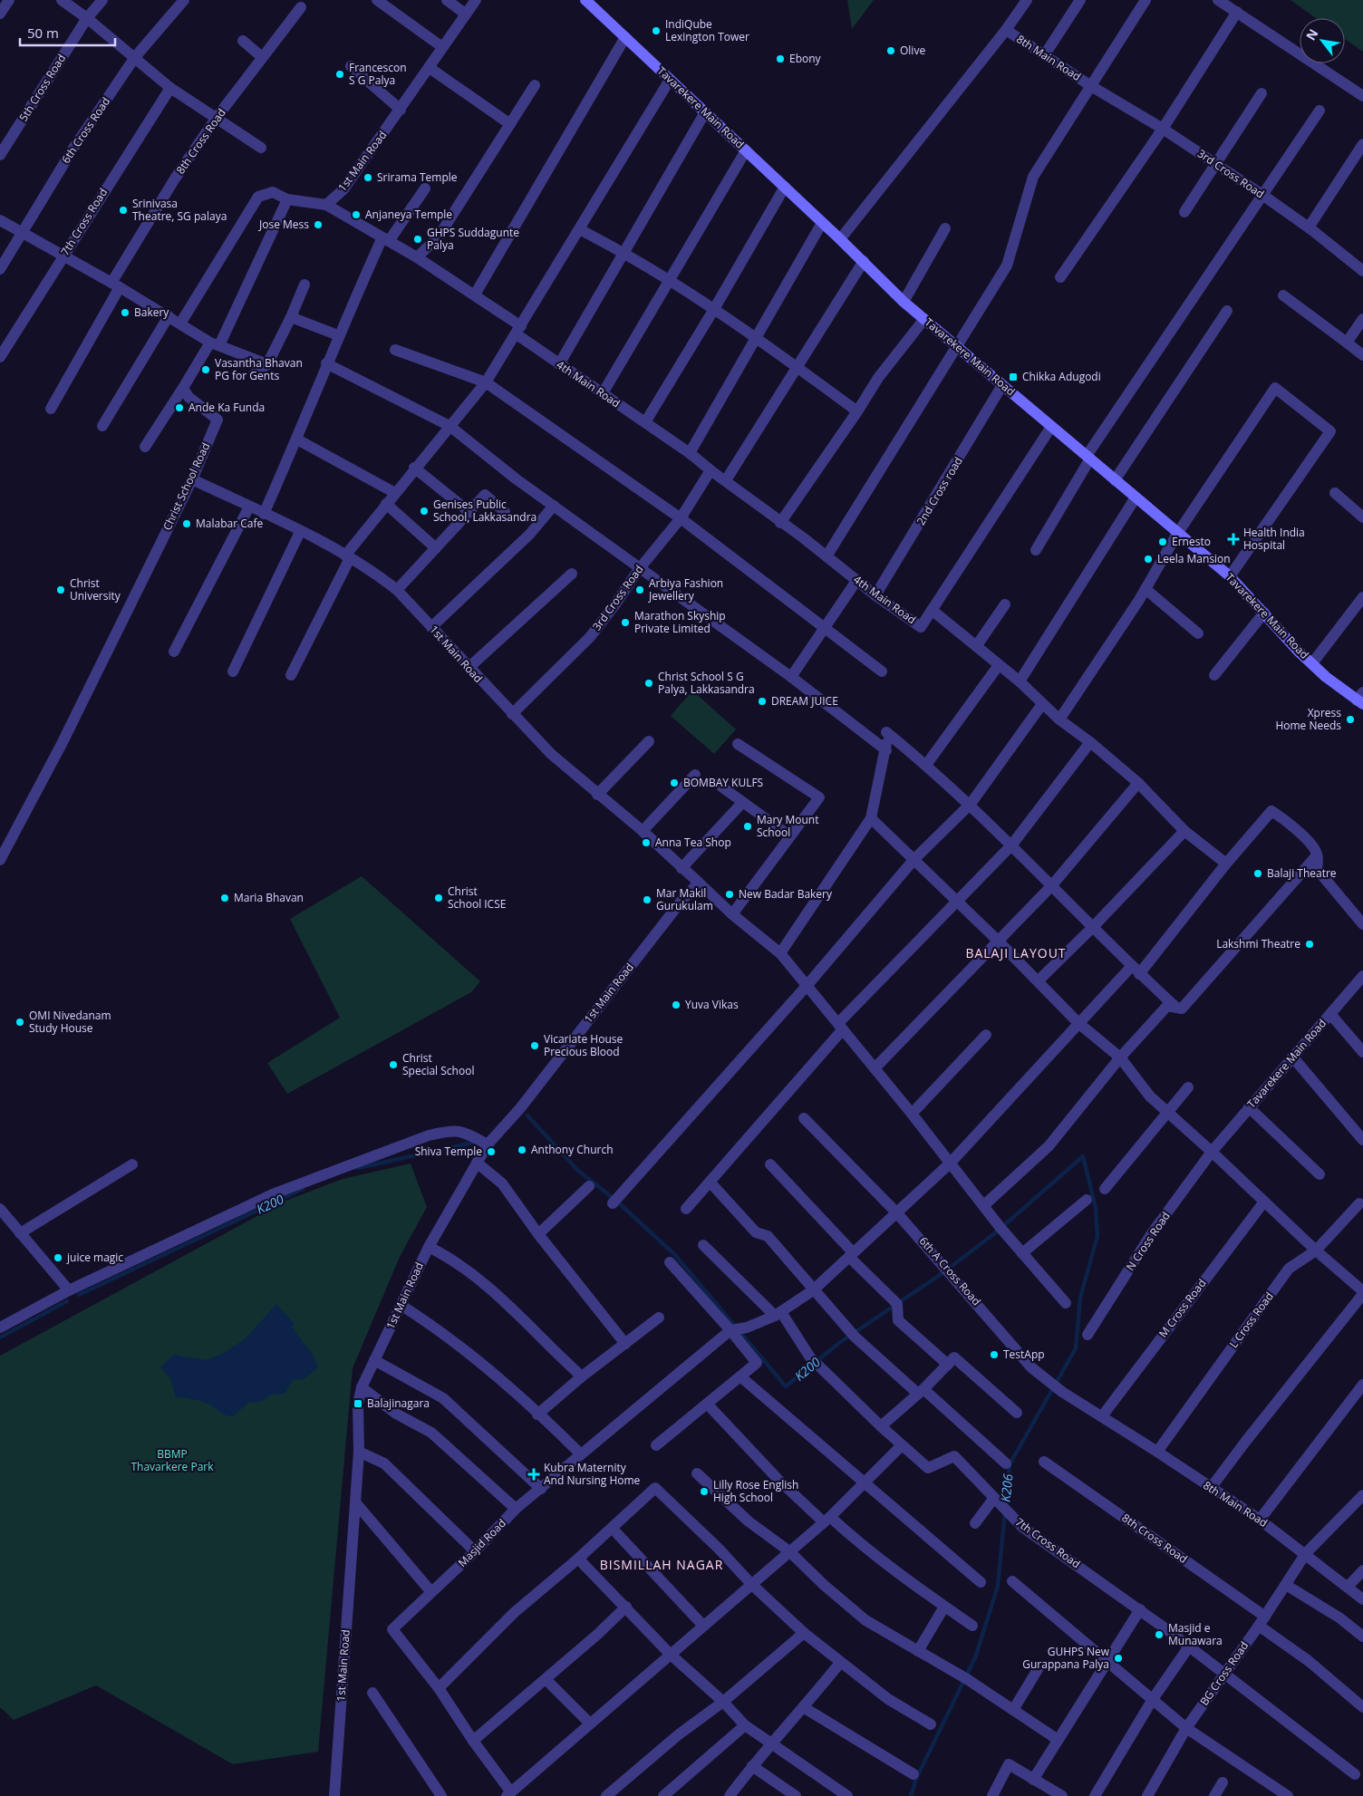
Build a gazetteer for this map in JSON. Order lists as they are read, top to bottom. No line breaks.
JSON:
{"streets":{"main road":["Tavarekere Main Road"],"street":["8th Main Road","5th Cross Road","6th Cross Road","8th Cross Road","1st Main Road","3rd Cross Road","7th Cross Road","4th Main Road","Christ School Road","2nd Cross road","N Cross Road","6th A Cross Road","M Cross Road","L Cross Road","Masjid Road","BG Cross Road"]},"crossings":[["8th Main Road","3rd Cross Road"],["8th Main Road","6th A Cross Road"],["8th Main Road","M Cross Road"],["8th Main Road","L Cross Road"],["8th Main Road","BG Cross Road"],["Tavarekere Main Road","2nd Cross road"],["Tavarekere Main Road","N Cross Road"],["8th Cross Road","BG Cross Road"],["1st Main Road","3rd Cross Road"],["1st Main Road","4th Main Road"],["1st Main Road","Christ School Road"],["3rd Cross Road","4th Main Road"],["7th Cross Road","BG Cross Road"],["4th Main Road","2nd Cross road"],["6th A Cross Road","M Cross Road"]],"districts":["BALAJI LAYOUT","BISMILLAH NAGAR"],"water":["K200","K206"],"parks":["BBMP Thavarkere Park"],"places":{"other":["IndiQube Lexington Tower","Olive","Ebony","Francescon S G Palya","Srirama Temple","Srinivasa Theatre, SG palaya","Anjaneya Temple","Jose Mess","GHPS Suddagunte Palya","Bakery","Vasantha Bhavan PG for Gents","Ande Ka Funda","Genises Public School, Lakkasandra","Malabar Cafe","Ernesto","Leela Mansion","Christ University","Arbiya Fashion Jewellery","Marathon Skyship Private Limited","Christ School S G Palya, Lakkasandra","DREAM JUICE","Xpress Home Needs","BOMBAY KULFS","Mary Mount School","Anna Tea Shop","Balaji Theatre","New Badar Bakery","Maria Bhavan","Christ School ICSE","Mar Makil Gurukulam","Lakshmi Theatre","Yuva Vikas","OMI Nivedanam Study House","Vicariate House Precious Blood","Christ Special School","Anthony Church","Shiva Temple","juice magic","TestApp","Lilly Rose English High School","Masjid e Munawara","GUHPS New Gurappana Palya"],"transit":["Chikka Adugodi","Balajinagara"],"health":["Health India Hospital","Kubra Maternity And Nursing Home"]},"scale_bar":"50 m","north":"top left"}
